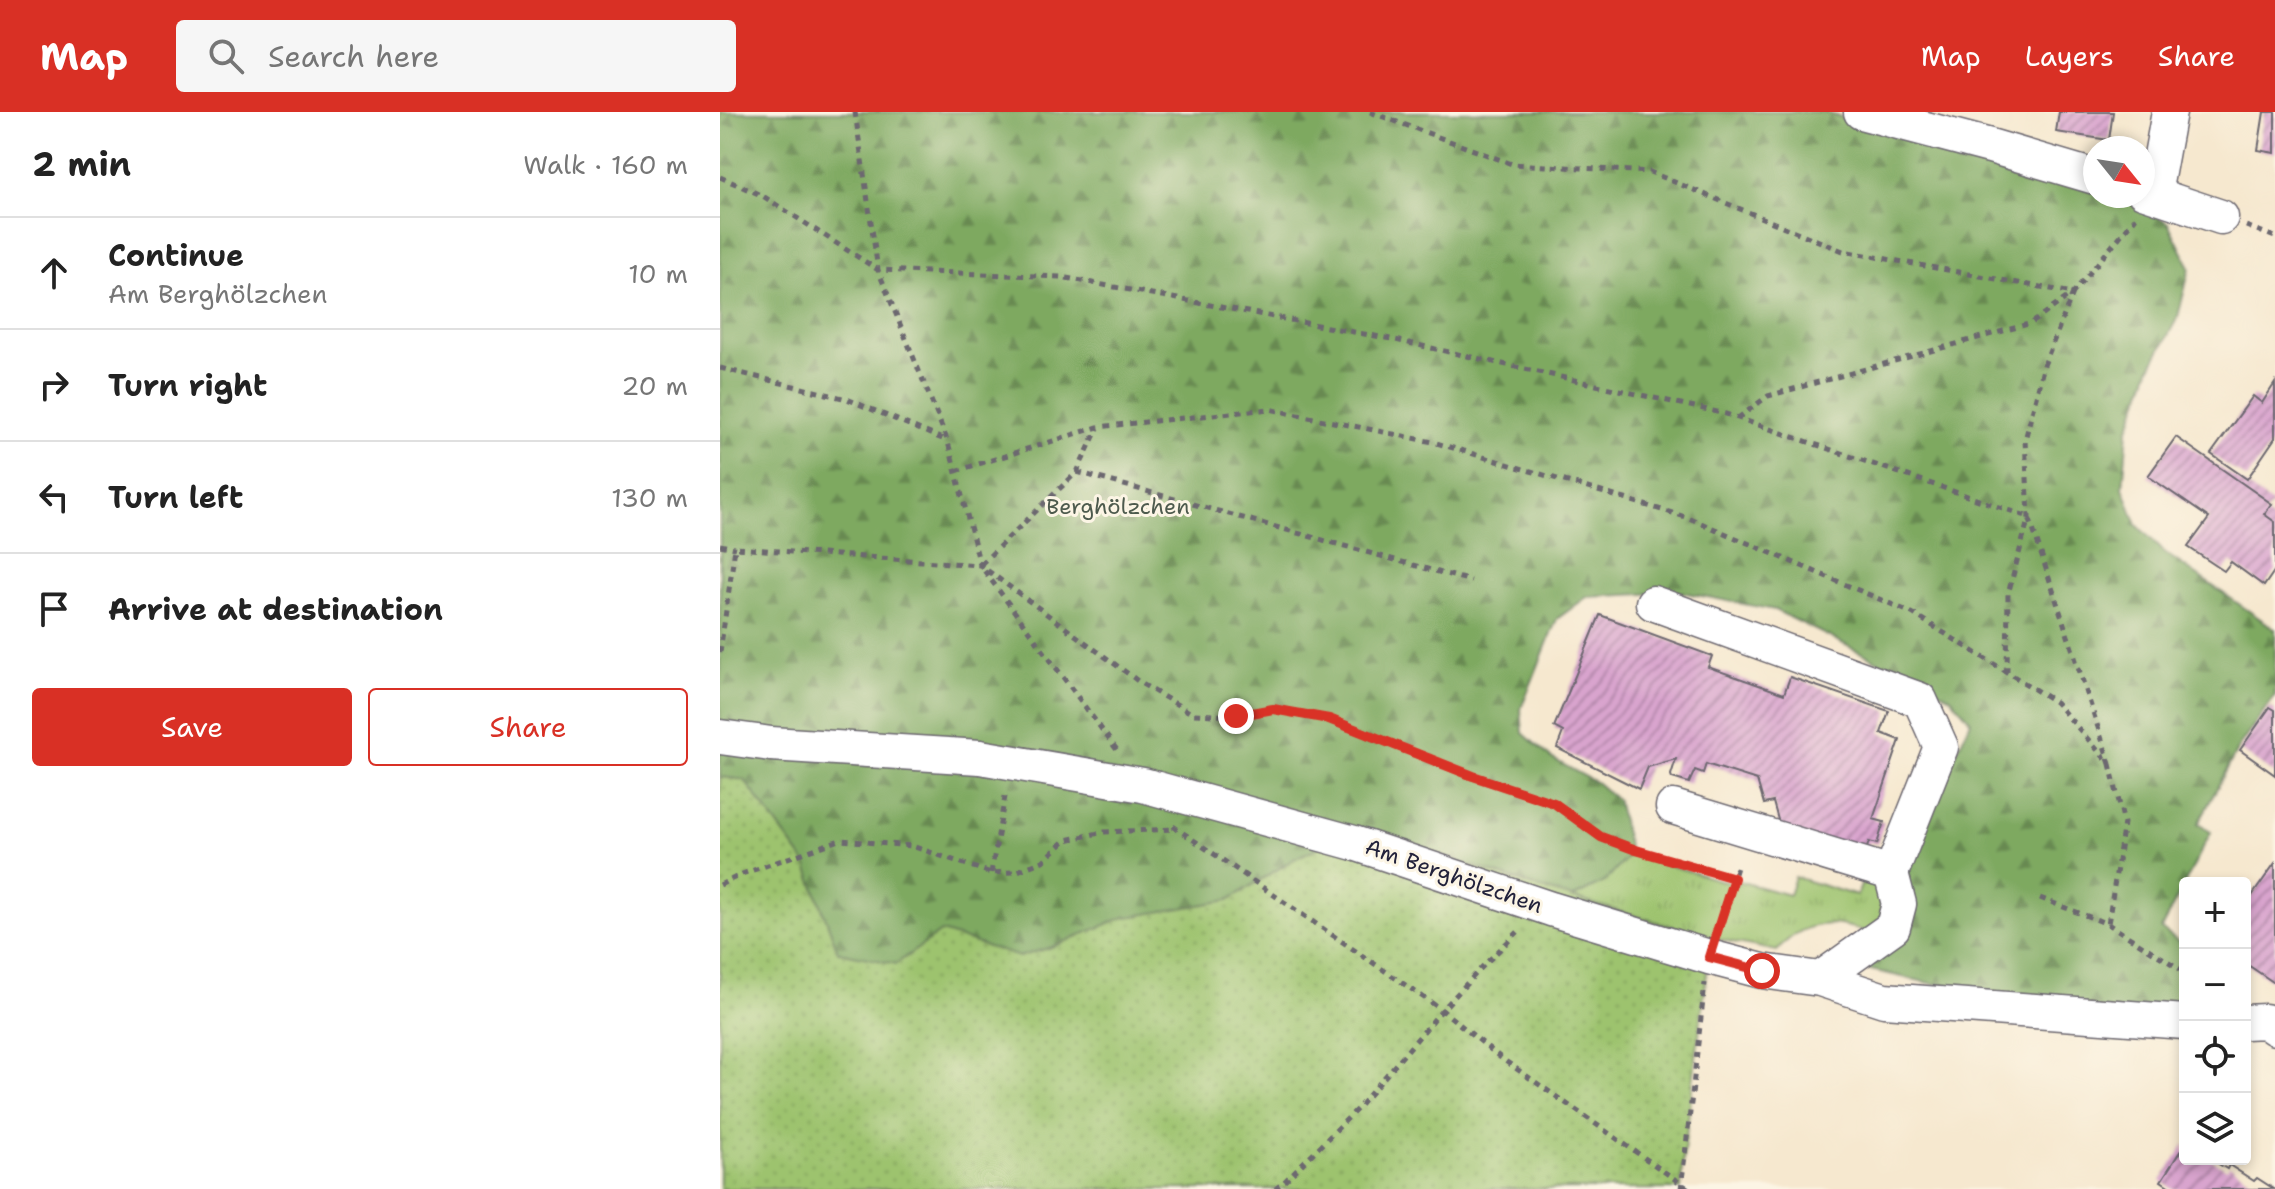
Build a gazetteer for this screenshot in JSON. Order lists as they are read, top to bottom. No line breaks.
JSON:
{"streets":{"street":["Am Berghölzchen"]},"parks":["Berghölzchen"],"north":"bottom right","page":{"header":"Map","search":"Search here","nav":["Map","Layers","Share"],"heading":["2 min","Walk · 160 m"],"list":[["Continue","Am Berghölzchen","10 m"],["Turn right","20 m"],["Turn left","130 m"],"Arrive at destination"],"buttons":["Save","Share"],"map_buttons":["+","−"]}}
